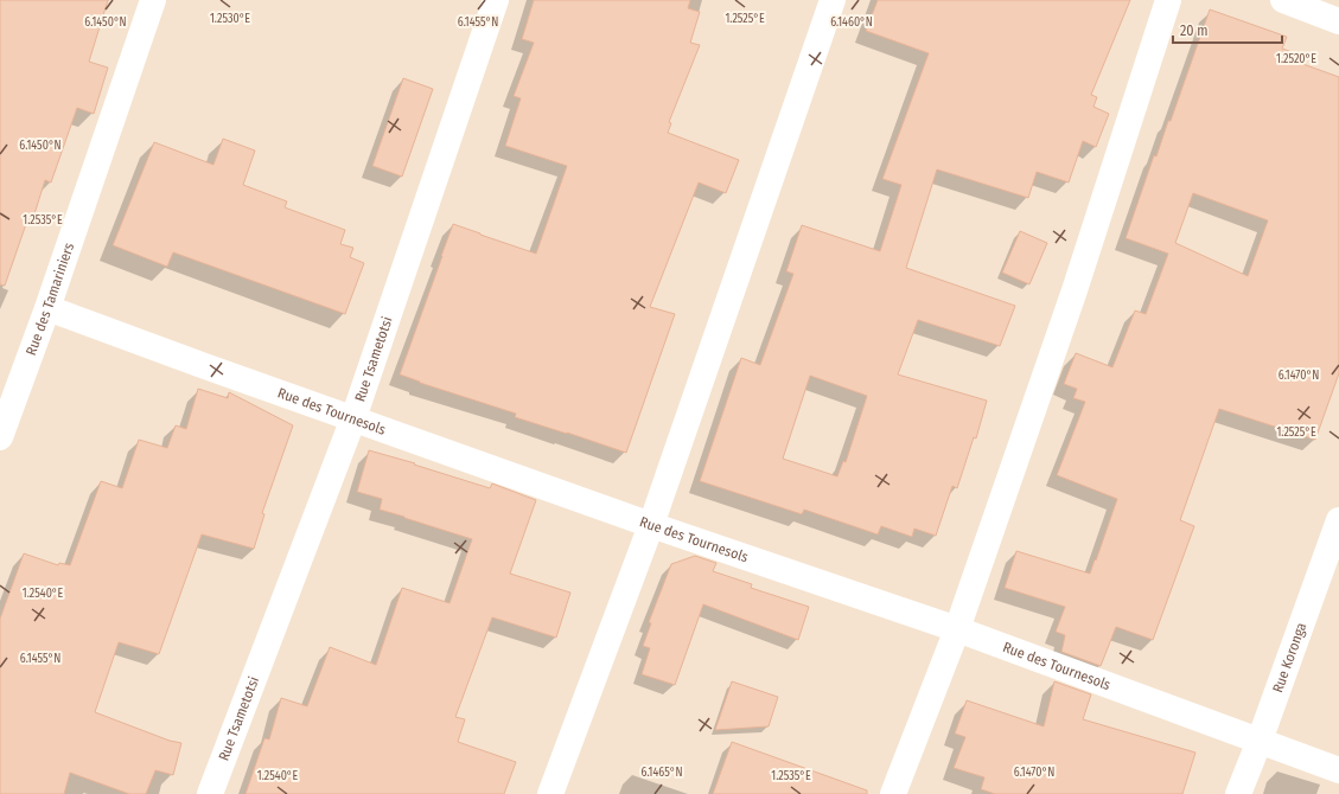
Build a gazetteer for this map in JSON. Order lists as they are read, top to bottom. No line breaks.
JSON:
{"streets":{"street":["Rue des Tamariniers","Rue Tsametotsi","Rue des Tournesols","Rue Koronga"]},"crossings":[["Rue des Tamariniers","Rue des Tournesols"],["Rue Tsametotsi","Rue des Tournesols"],["Rue des Tournesols","Rue Koronga"]],"scale_bar":"20 m","coordinates":["1.2525°E","1.2530°E","6.1455°N","6.1450°N","6.1460°N","1.2520°E","1.2535°E","6.1470°N","1.2540°E","6.1465°N"]}
